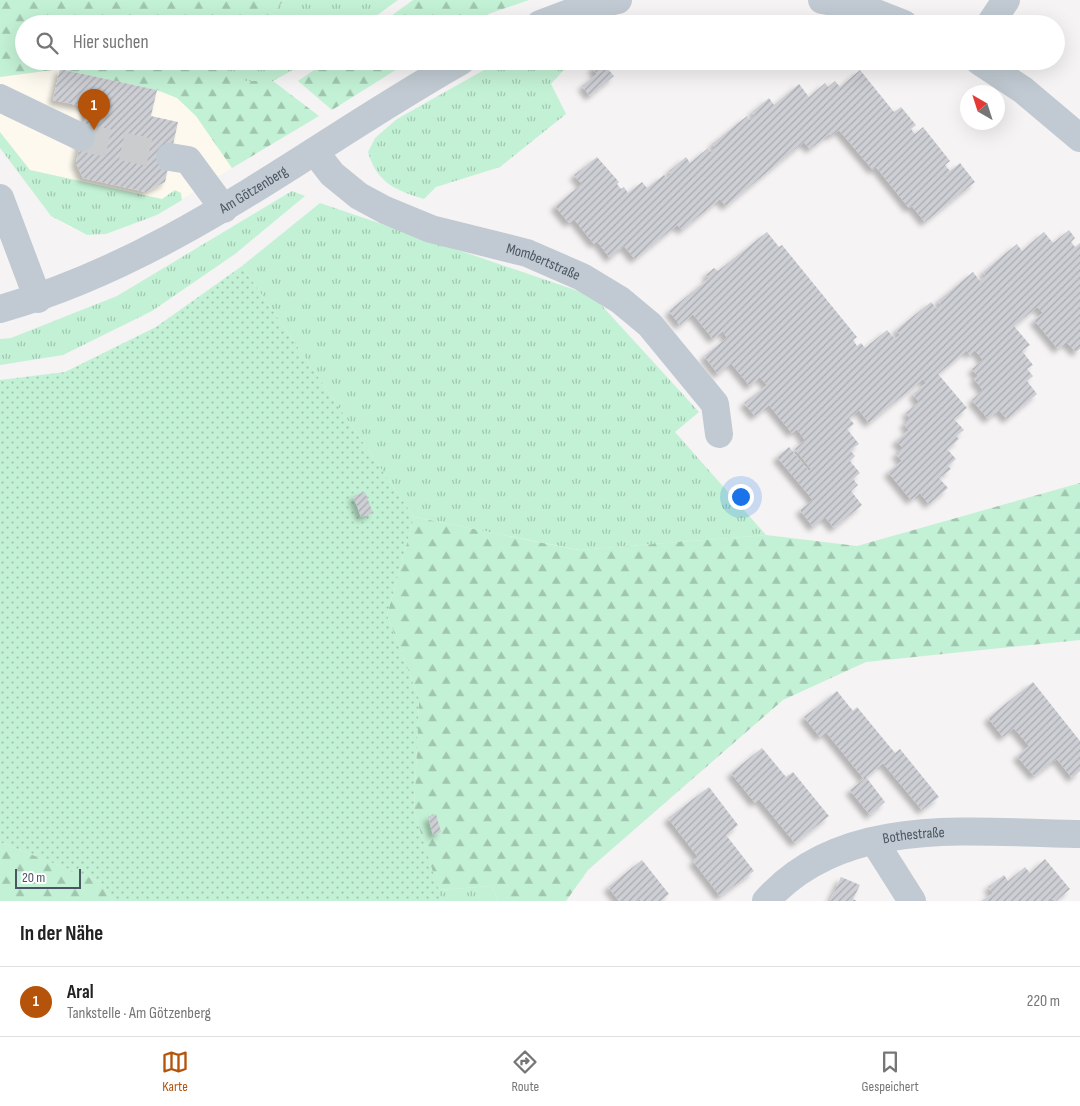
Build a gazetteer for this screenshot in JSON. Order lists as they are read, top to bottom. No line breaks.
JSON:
{"streets":{"street":["Am Götzenberg","Mombertstraße","Bothestraße"]},"crossings":[["Am Götzenberg","Mombertstraße"]],"scale_bar":"20 m","north":"top left","page":{"search":"Hier suchen","pins":"1","scale":"20 m","heading":"In der Nähe","list":[{"mark":"1","name":"Aral","note":"Tankstelle · Am Götzenberg","value":"220 m"}],"nav":["Karte","Route","Gespeichert"]}}
